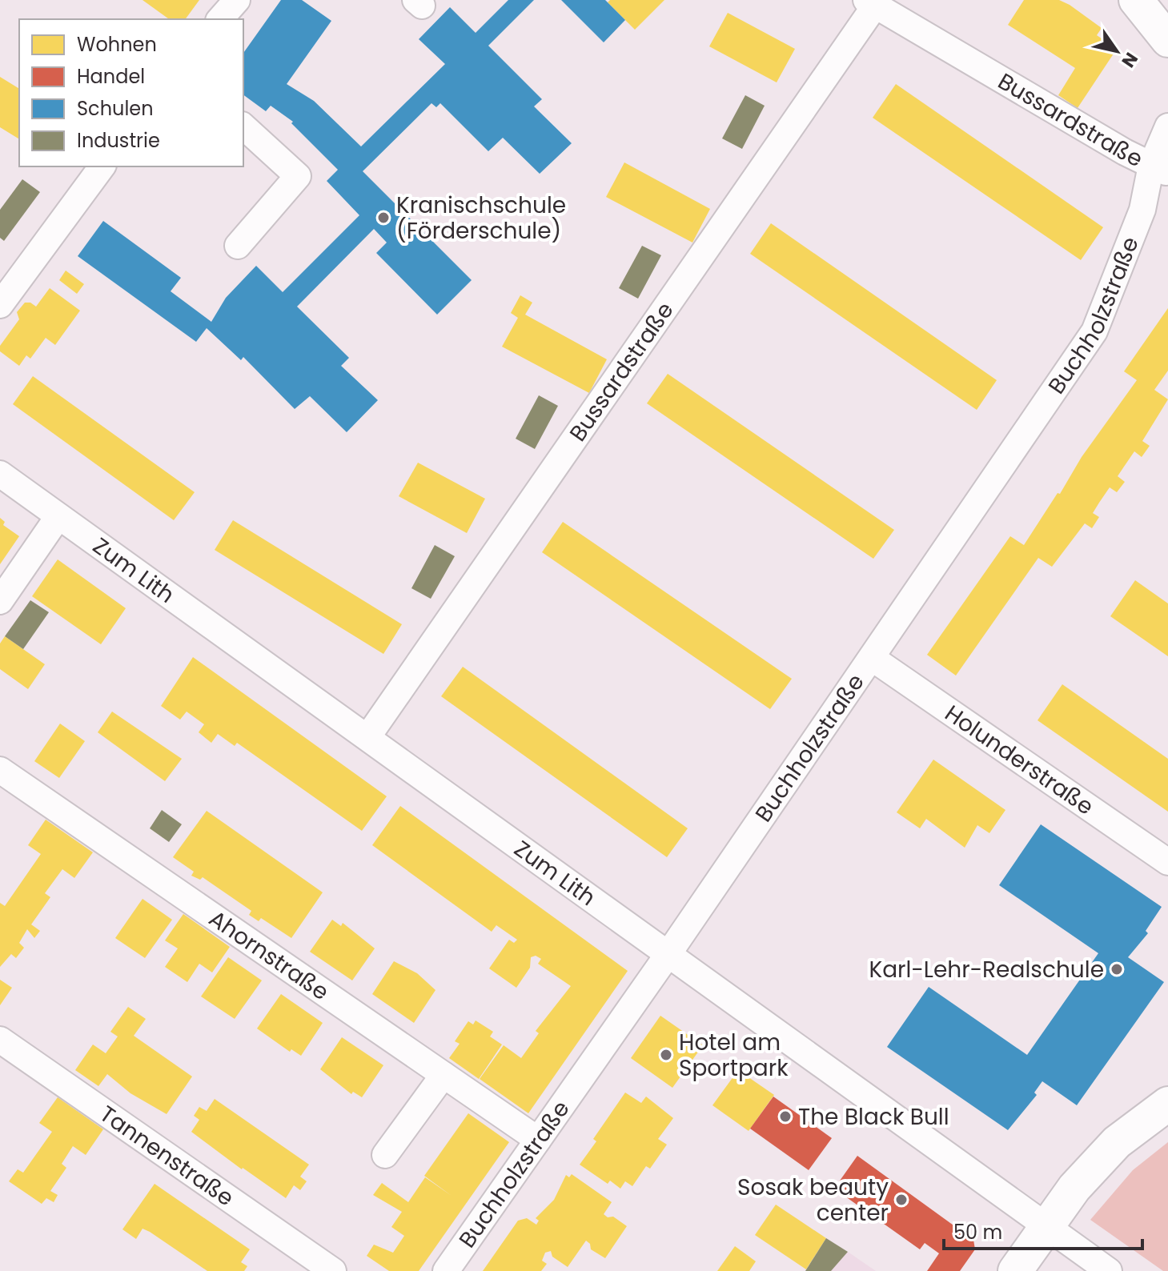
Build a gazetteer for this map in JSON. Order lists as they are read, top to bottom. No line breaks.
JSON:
{"streets":{"street":["Bussardstraße","Buchholzstraße","Zum Lith","Holunderstraße","Ahornstraße","Tannenstraße"]},"crossings":[["Bussardstraße","Buchholzstraße"],["Bussardstraße","Zum Lith"],["Buchholzstraße","Zum Lith"],["Buchholzstraße","Holunderstraße"],["Buchholzstraße","Ahornstraße"]],"places":["Kranischschule (Förderschule)","Karl-Lehr-Realschule","Hotel am Sportpark","The Black Bull","Sosak beauty center"],"legend":["Wohnen","Handel","Schulen","Industrie"],"scale_bar":"50 m","north":"bottom right"}
